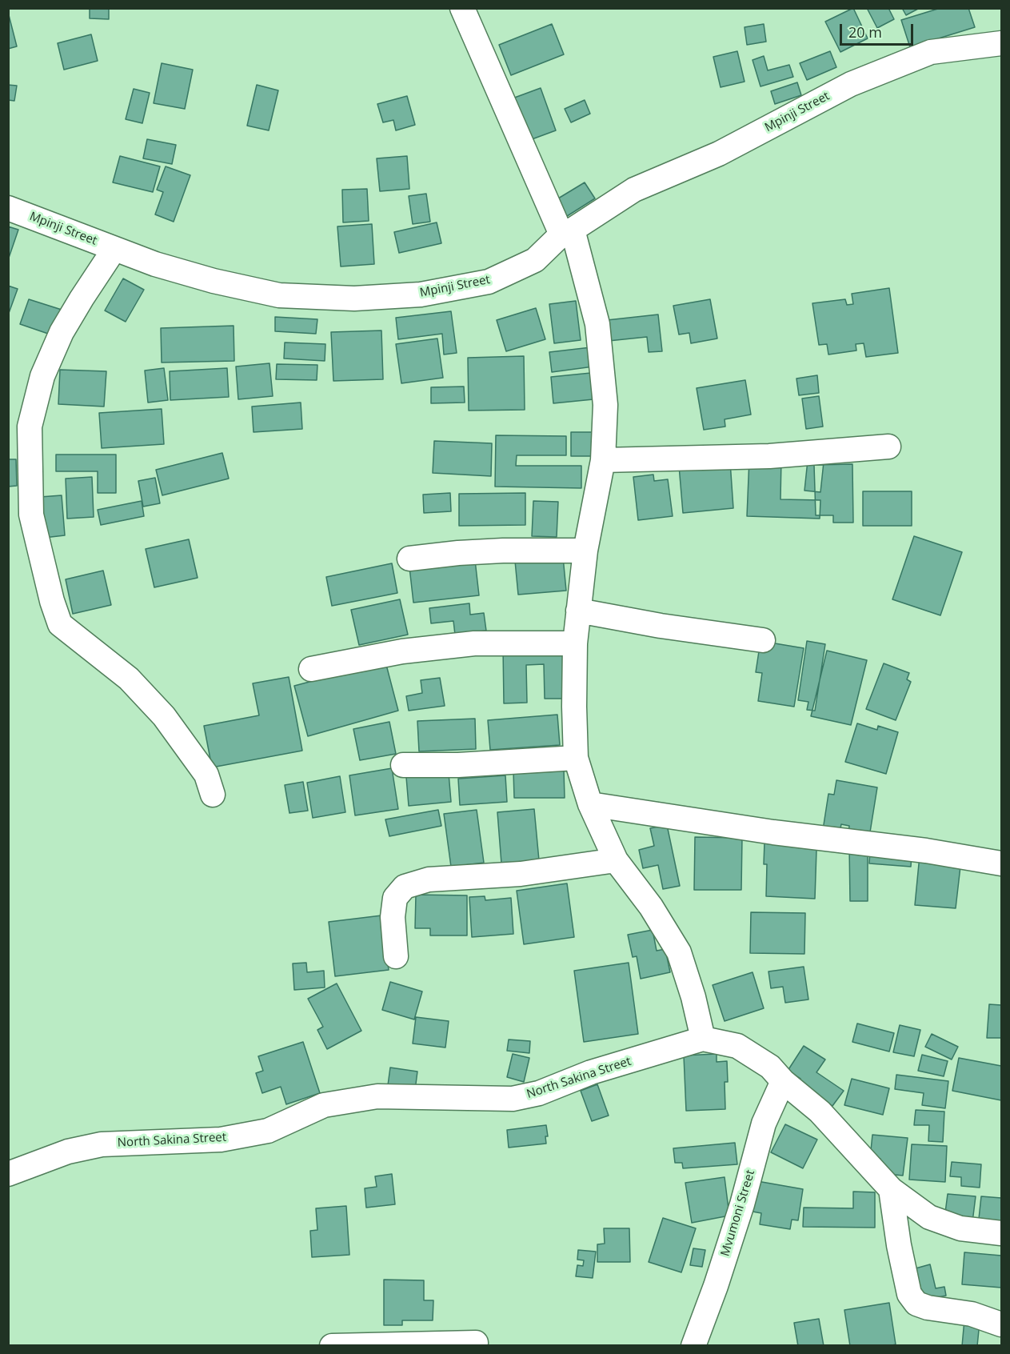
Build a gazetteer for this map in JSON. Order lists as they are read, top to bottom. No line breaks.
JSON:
{"streets":{"street":["Mpinji Street","North Sakina Street","Mvumoni Street"]},"crossings":[["North Sakina Street","Mvumoni Street"]],"scale_bar":"20 m"}
